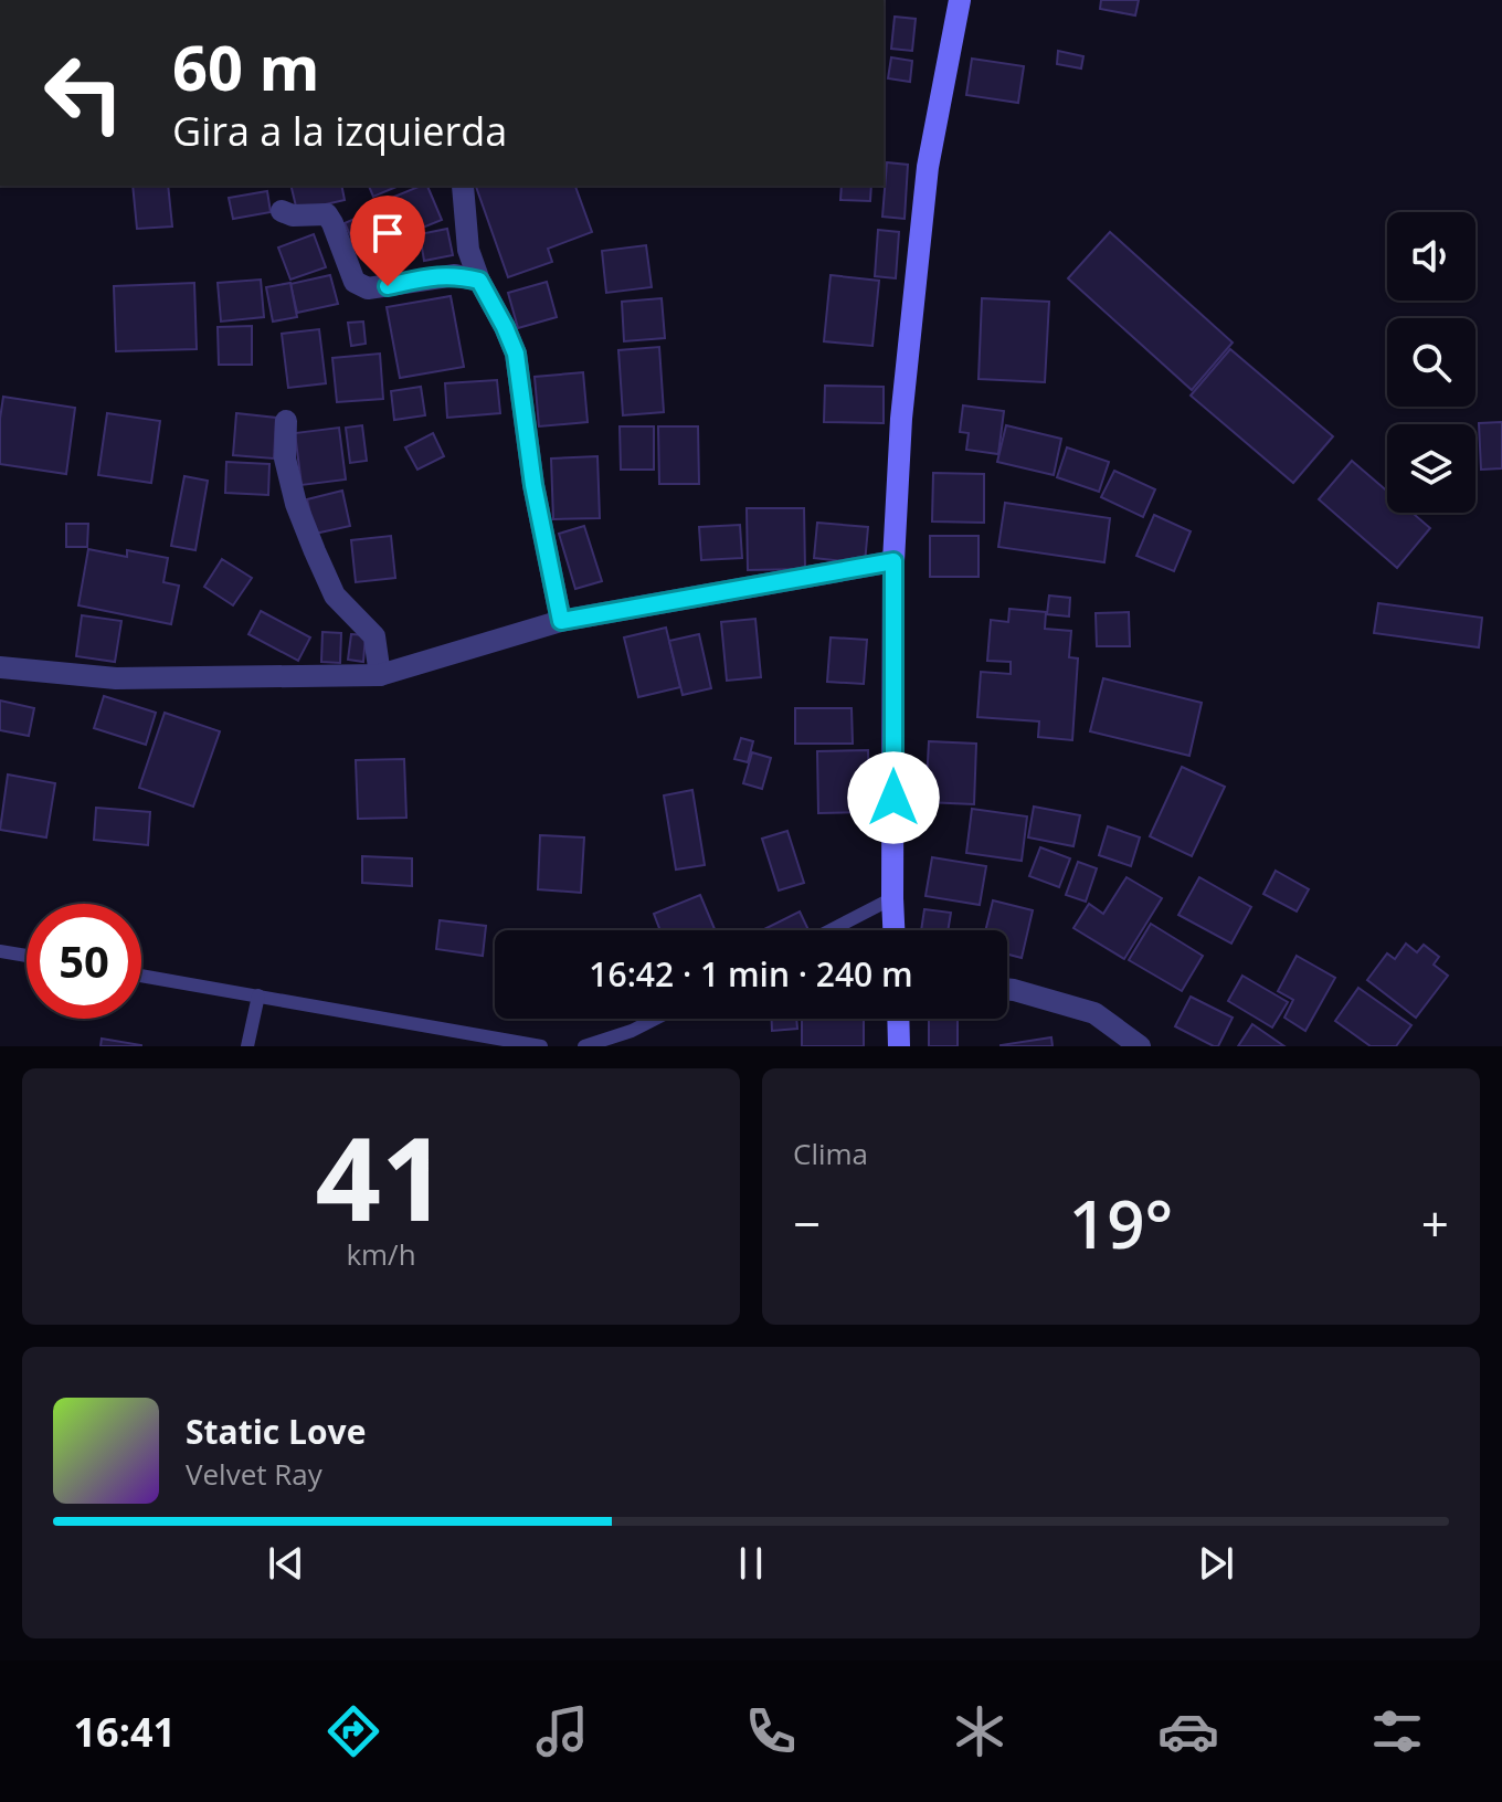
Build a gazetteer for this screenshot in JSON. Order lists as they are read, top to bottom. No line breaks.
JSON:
{"page":{"turn":["60 m","Gira a la izquierda"],"limit":"50","trip":"16:42 · 1 min · 240 m","tile":[["41","km/h"],"Clima"],"heat":["−","19°","+"],"song":["Static Love","Velvet Ray"],"tabs":"16:41"}}
